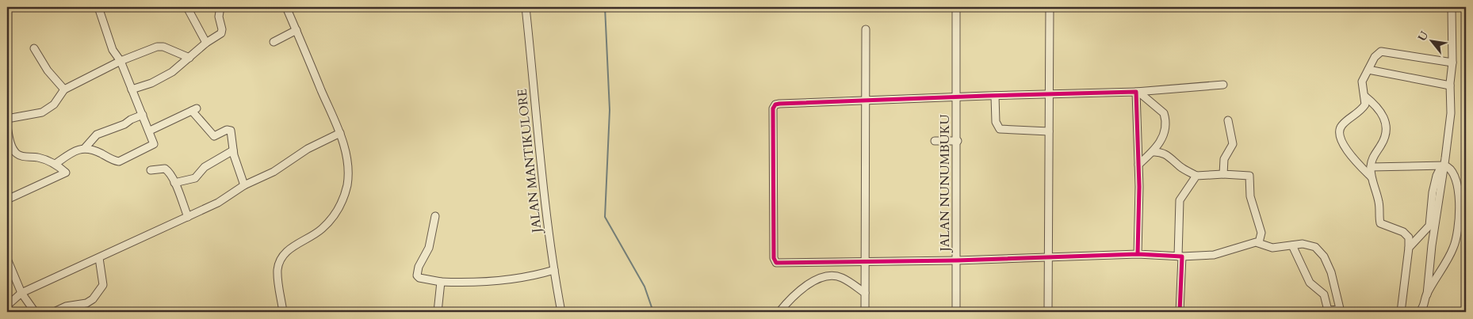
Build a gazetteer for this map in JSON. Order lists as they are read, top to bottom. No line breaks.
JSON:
{"streets":{"street":["JALAN MANTIKULORE","JALAN NUNUMBUKU"]},"north":"top left"}
